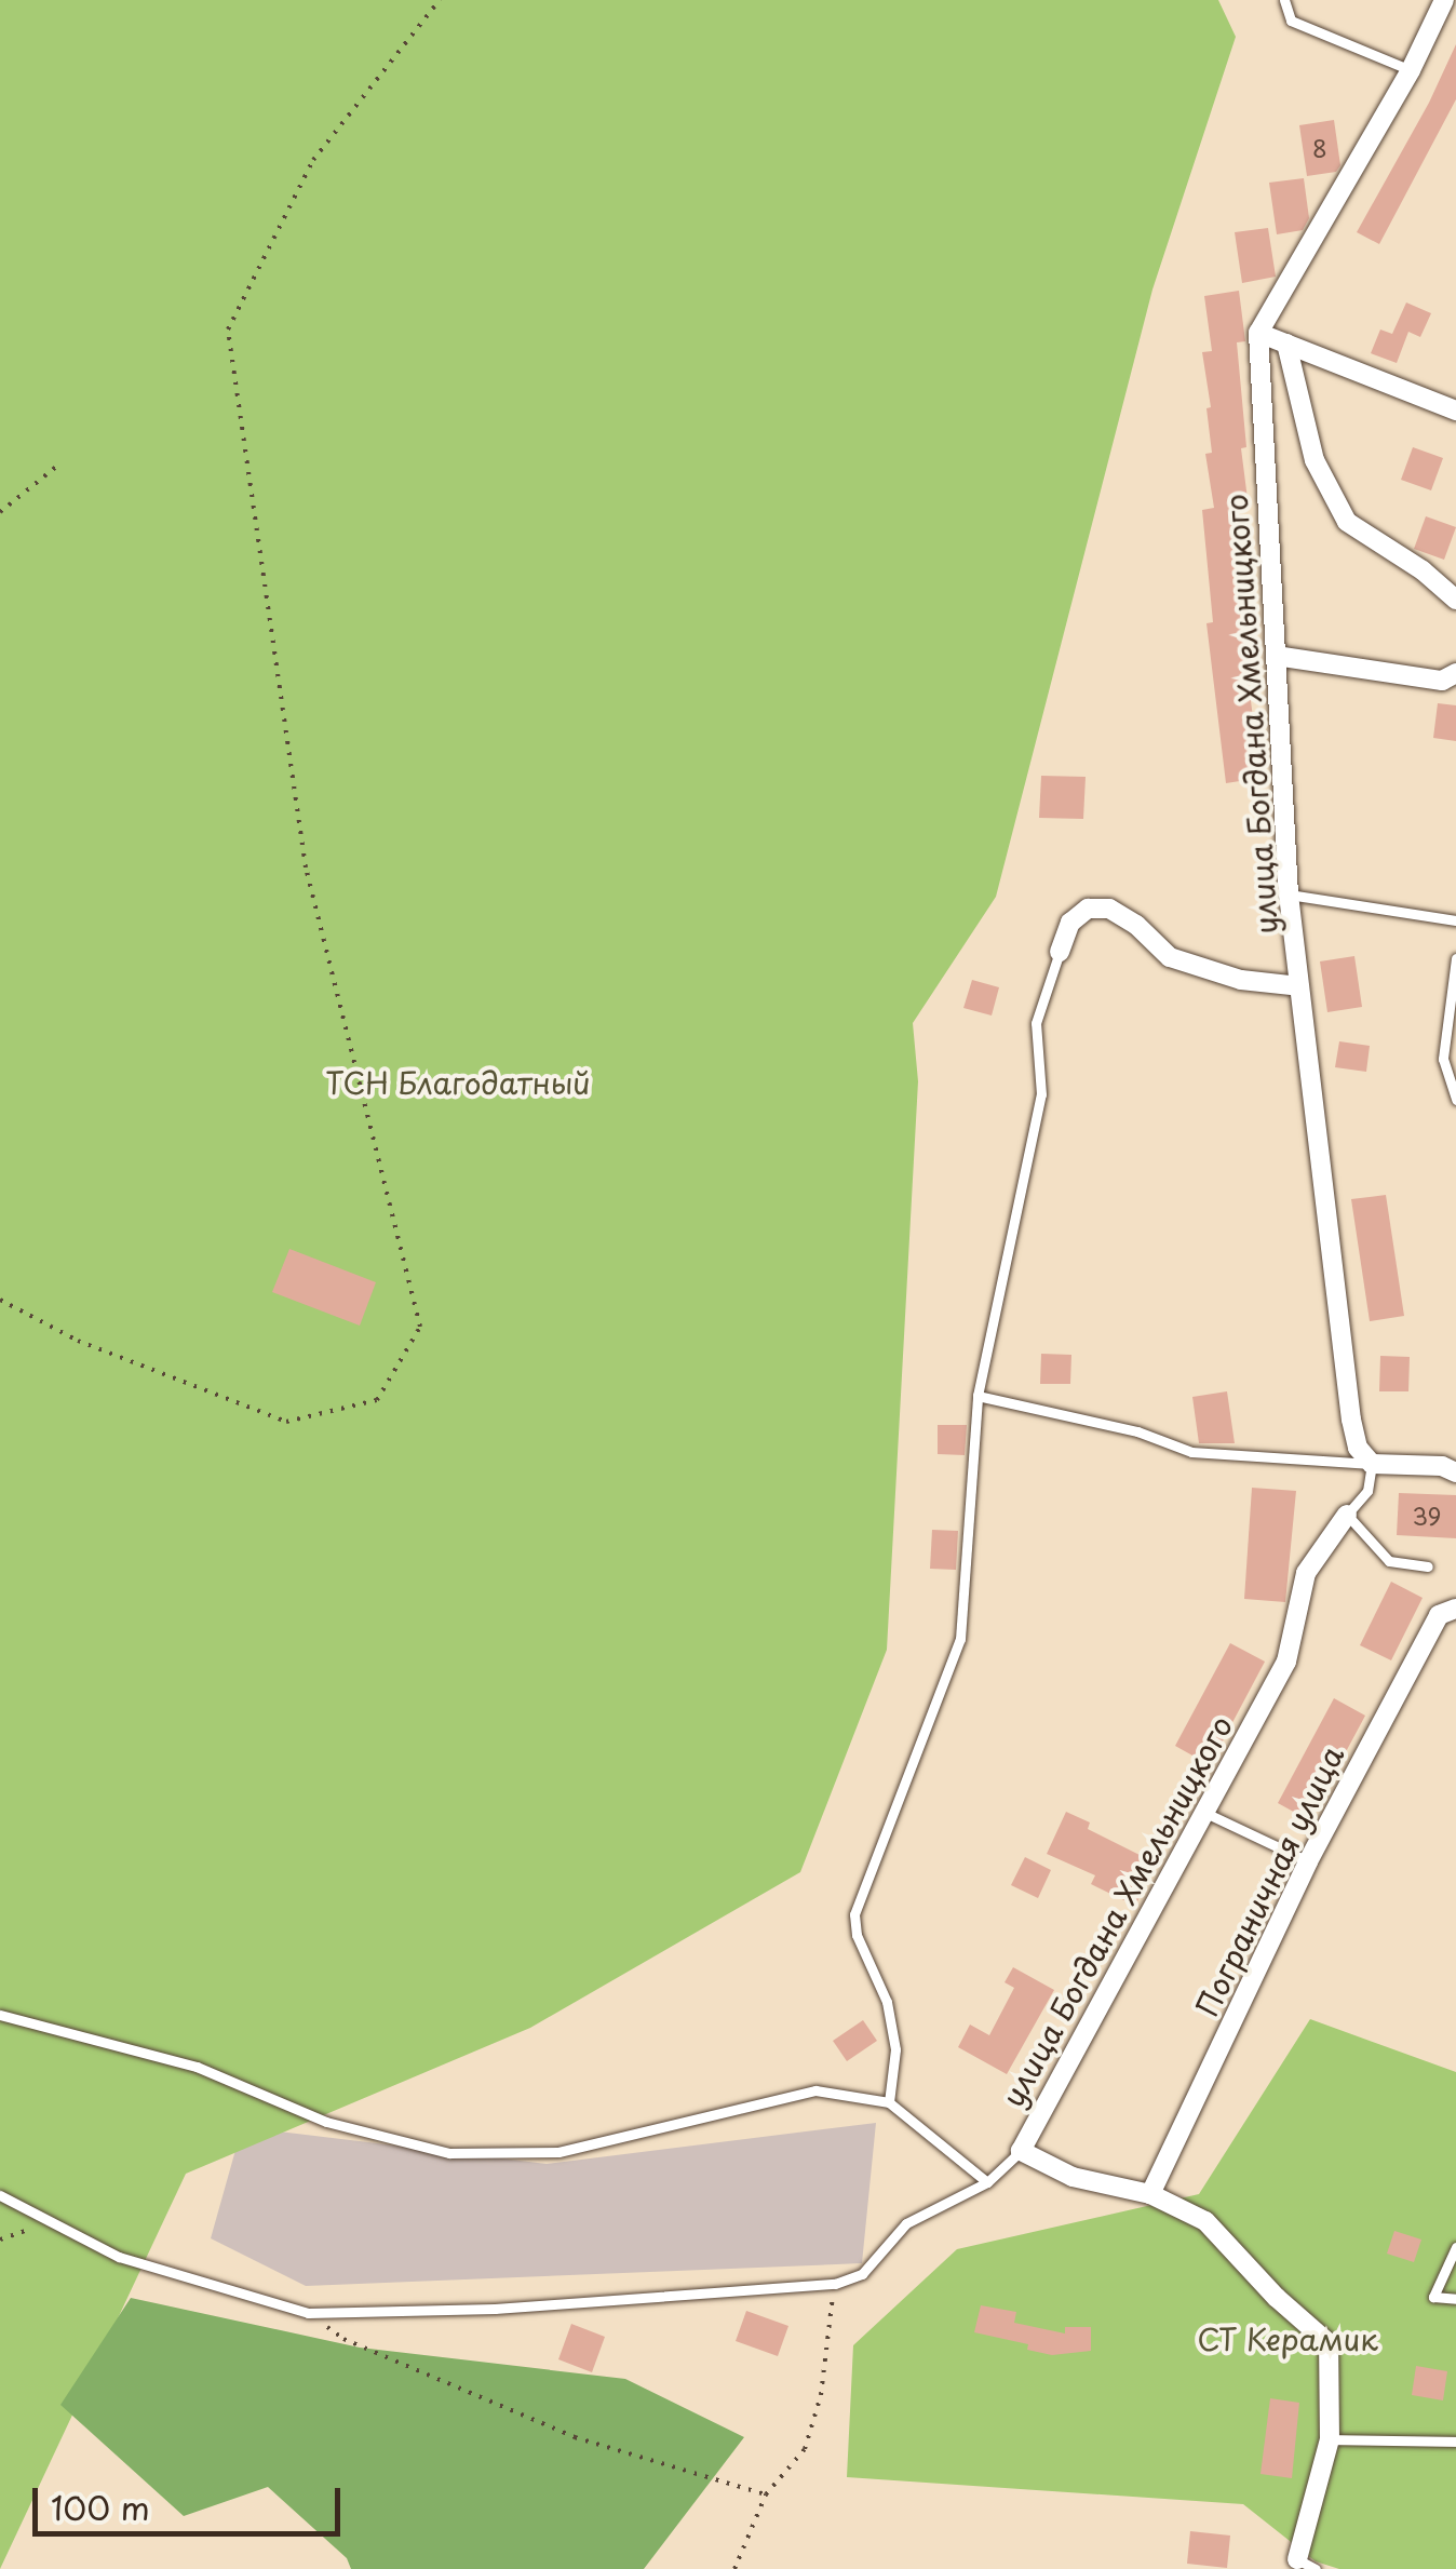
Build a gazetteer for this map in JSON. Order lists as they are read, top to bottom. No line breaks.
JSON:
{"streets":{"street":["улица Богдана Хмельницкого","Пограничная улица"]},"crossings":[["улица Богдана Хмельницкого","Пограничная улица"]],"parks":["ТСН Благодатный","СТ Керамик"],"house_numbers":["8","39"],"scale_bar":"100 m"}
